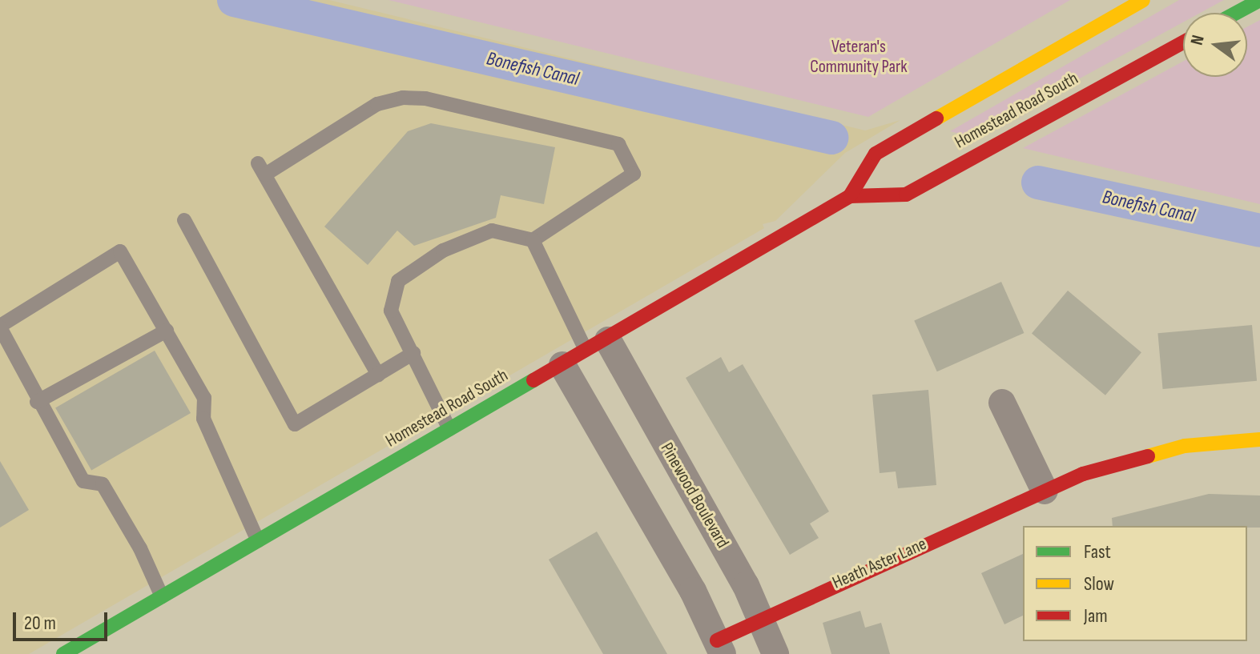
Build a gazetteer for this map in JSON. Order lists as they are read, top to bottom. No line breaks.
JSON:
{"streets":{"main road":["Homestead Road South","Heath Aster Lane"],"street":["Pinewood Boulevard"]},"crossings":[["Homestead Road South","Pinewood Boulevard"],["Pinewood Boulevard","Heath Aster Lane"]],"water":["Bonefish Canal"],"parks":["Veteran's Community Park"],"legend":["Fast","Slow","Jam"],"scale_bar":"20 m","north":"left"}
